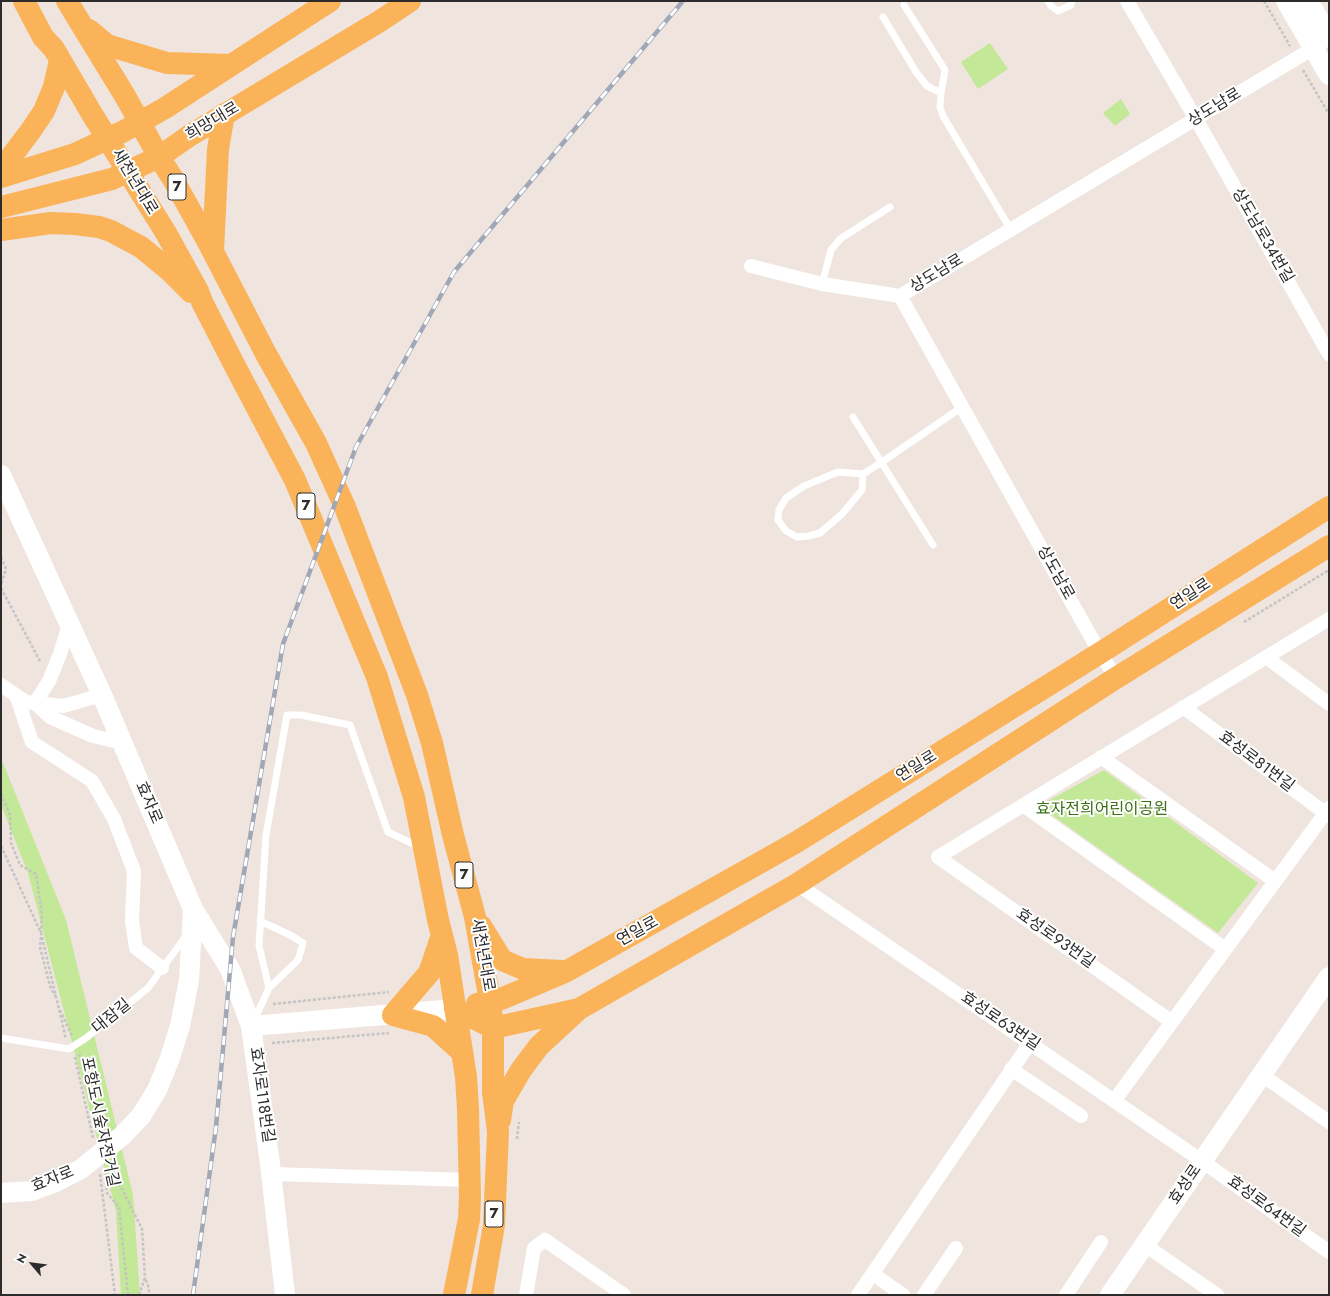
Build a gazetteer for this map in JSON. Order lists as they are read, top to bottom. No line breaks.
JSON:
{"streets":{"main road":["희망대로","새천년대로","7","연일로"],"street":["상도남로","상도남로34번길","효성로81번길","효자로","효성로93번길","효성로63번길","효자로118번길","효성로","효성로64번길"],"lane":["대잠길"],"path":["포항도시숲자전거길"]},"crossings":[["상도남로","상도남로34번길"],["상도남로","연일로"],["희망대로","새천년대로"],["희망대로","7"],["새천년대로","7"],["새천년대로","연일로"],["7","연일로"],["연일로","효성로63번길"],["효자로","대잠길"],["효자로","효자로118번길"],["효자로","포항도시숲자전거길"],["대잠길","효자로118번길"],["대잠길","포항도시숲자전거길"],["효성로63번길","효성로"],["효성로63번길","효성로64번길"],["효성로","효성로64번길"]],"parks":["효자전희어린이공원"],"north":"top left"}
